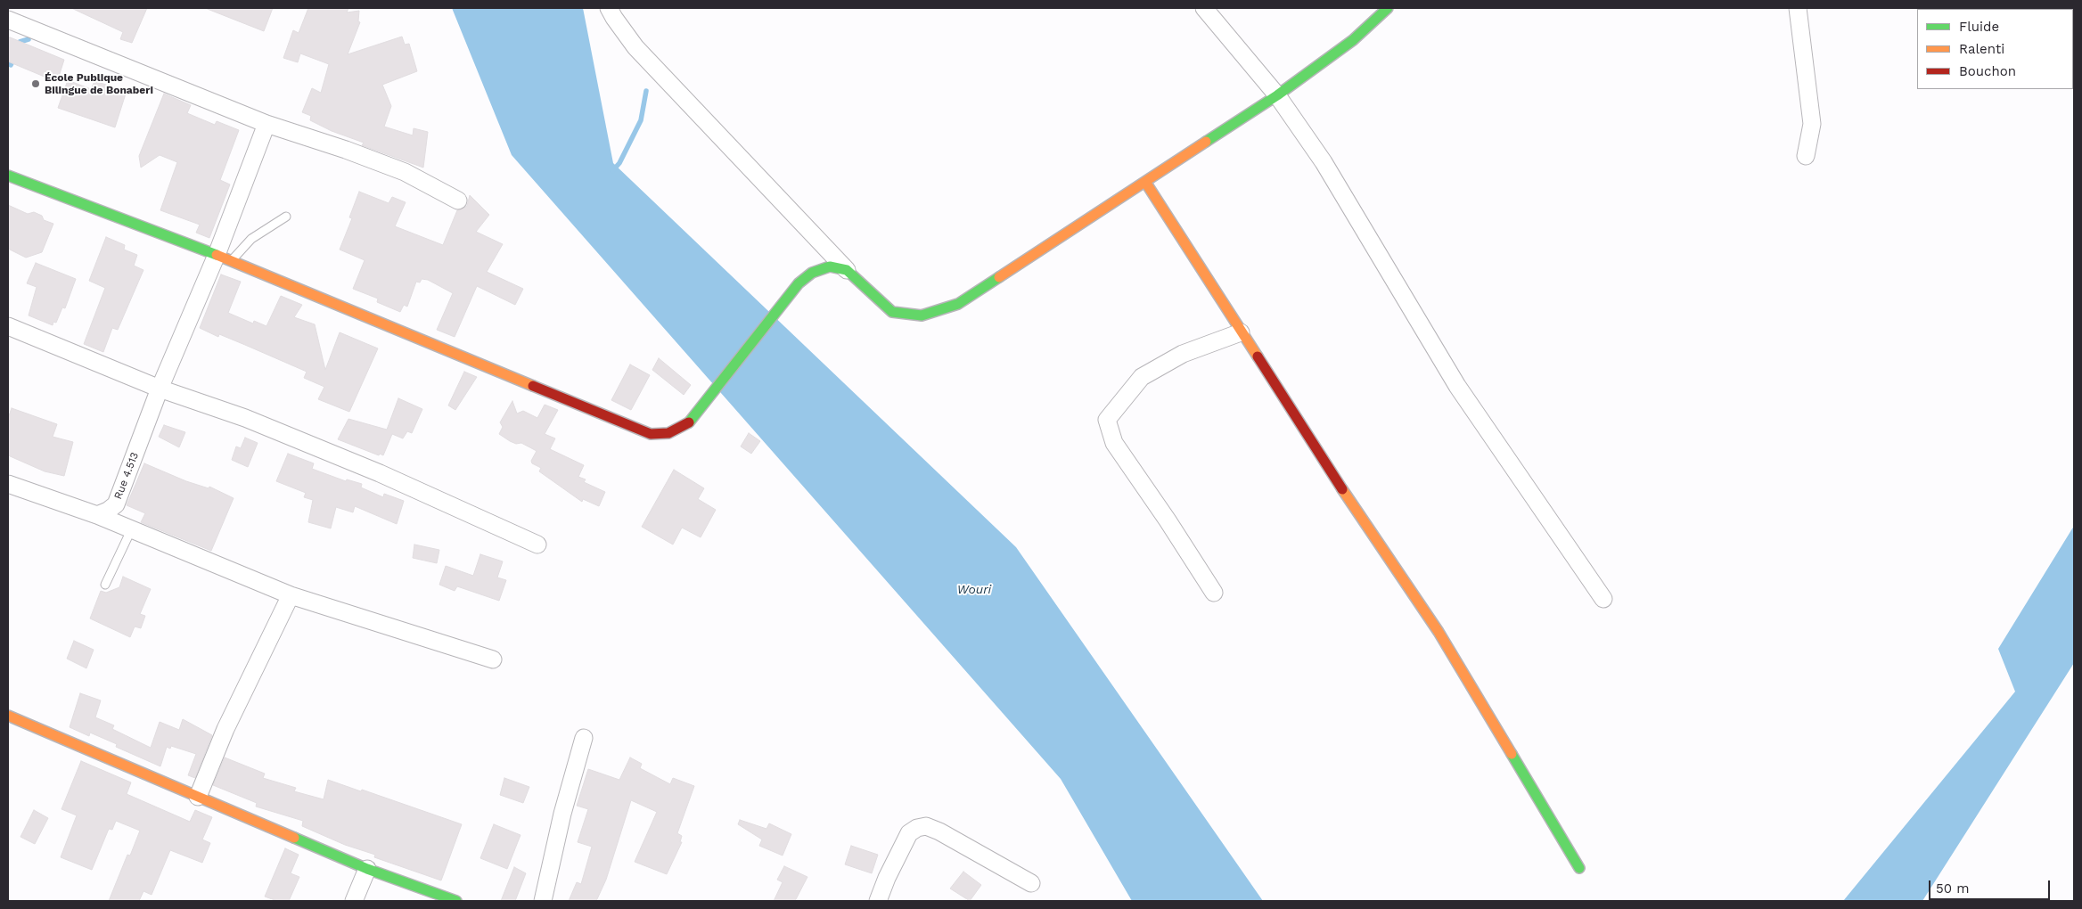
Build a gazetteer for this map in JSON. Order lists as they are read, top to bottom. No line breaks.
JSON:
{"streets":{"street":["Rue 4.513"]},"water":["Wouri"],"places":["École Publique Bilingue de Bonaberi"],"legend":["Fluide","Ralenti","Bouchon"],"scale_bar":"50 m"}
